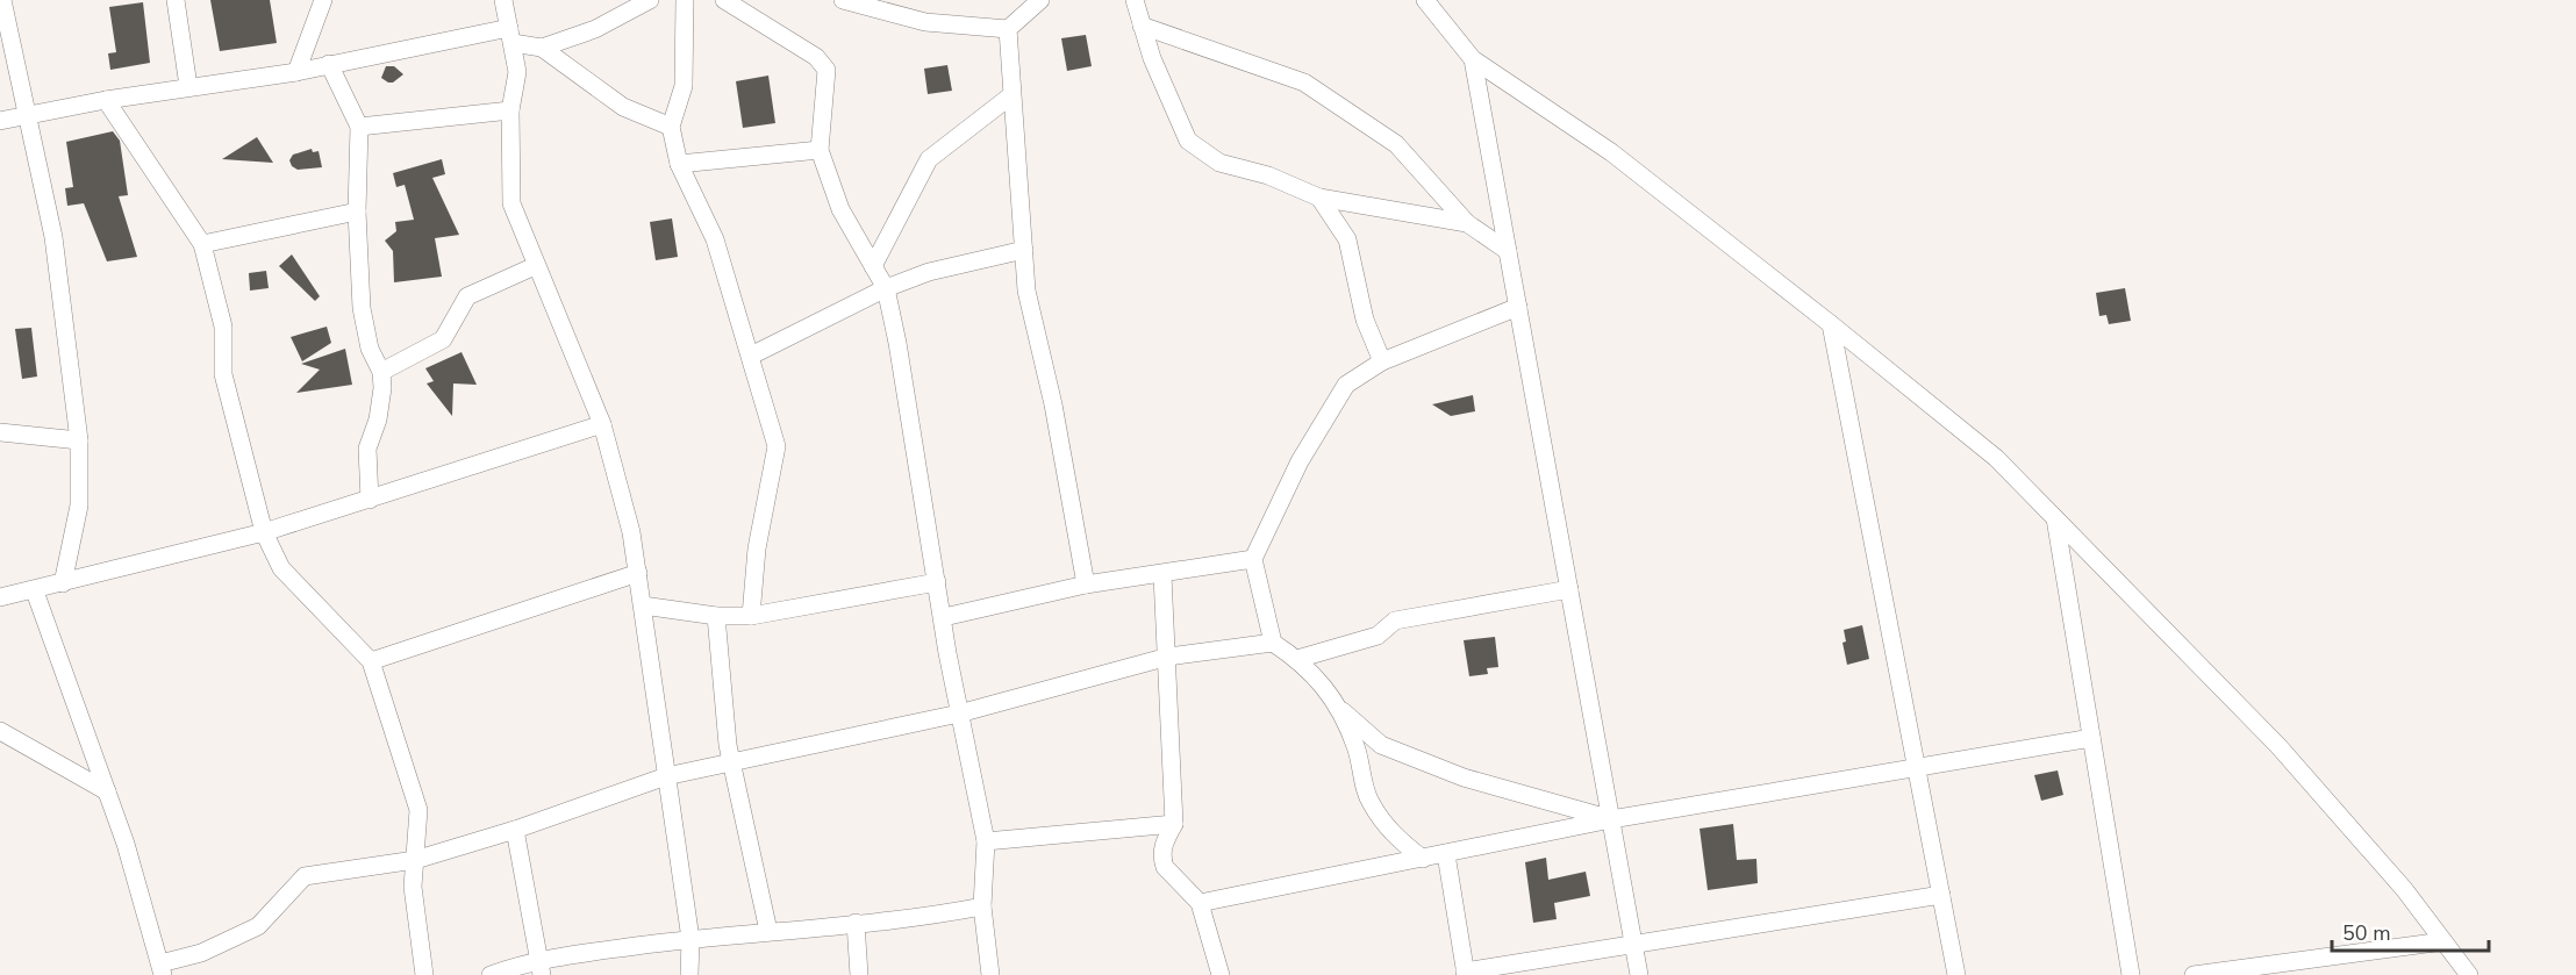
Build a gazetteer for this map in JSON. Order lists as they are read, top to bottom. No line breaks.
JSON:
{"scale_bar":"50 m"}
